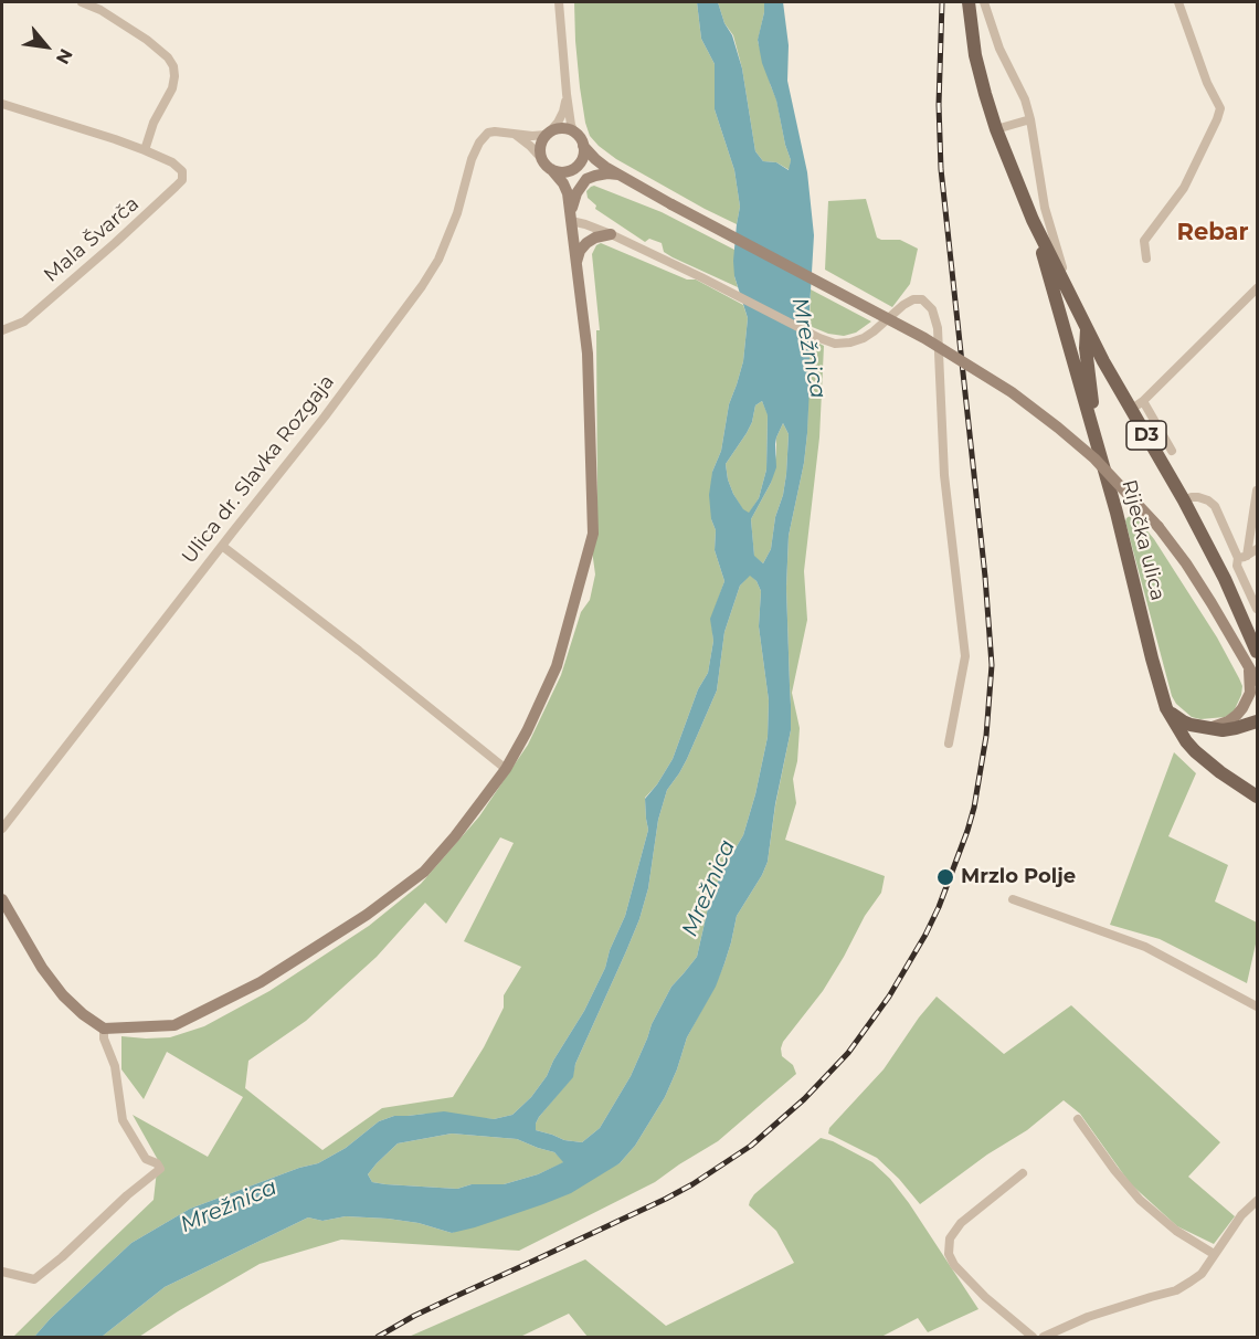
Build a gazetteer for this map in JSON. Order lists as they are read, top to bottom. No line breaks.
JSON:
{"streets":{"main road":["D3","Riječka ulica"],"street":["Mala Švarča","Ulica dr. Slavka Rozgaja"]},"districts":["Rebar"],"water":["Mrežnica"],"places":["Mrzlo Polje"],"north":"bottom right"}
